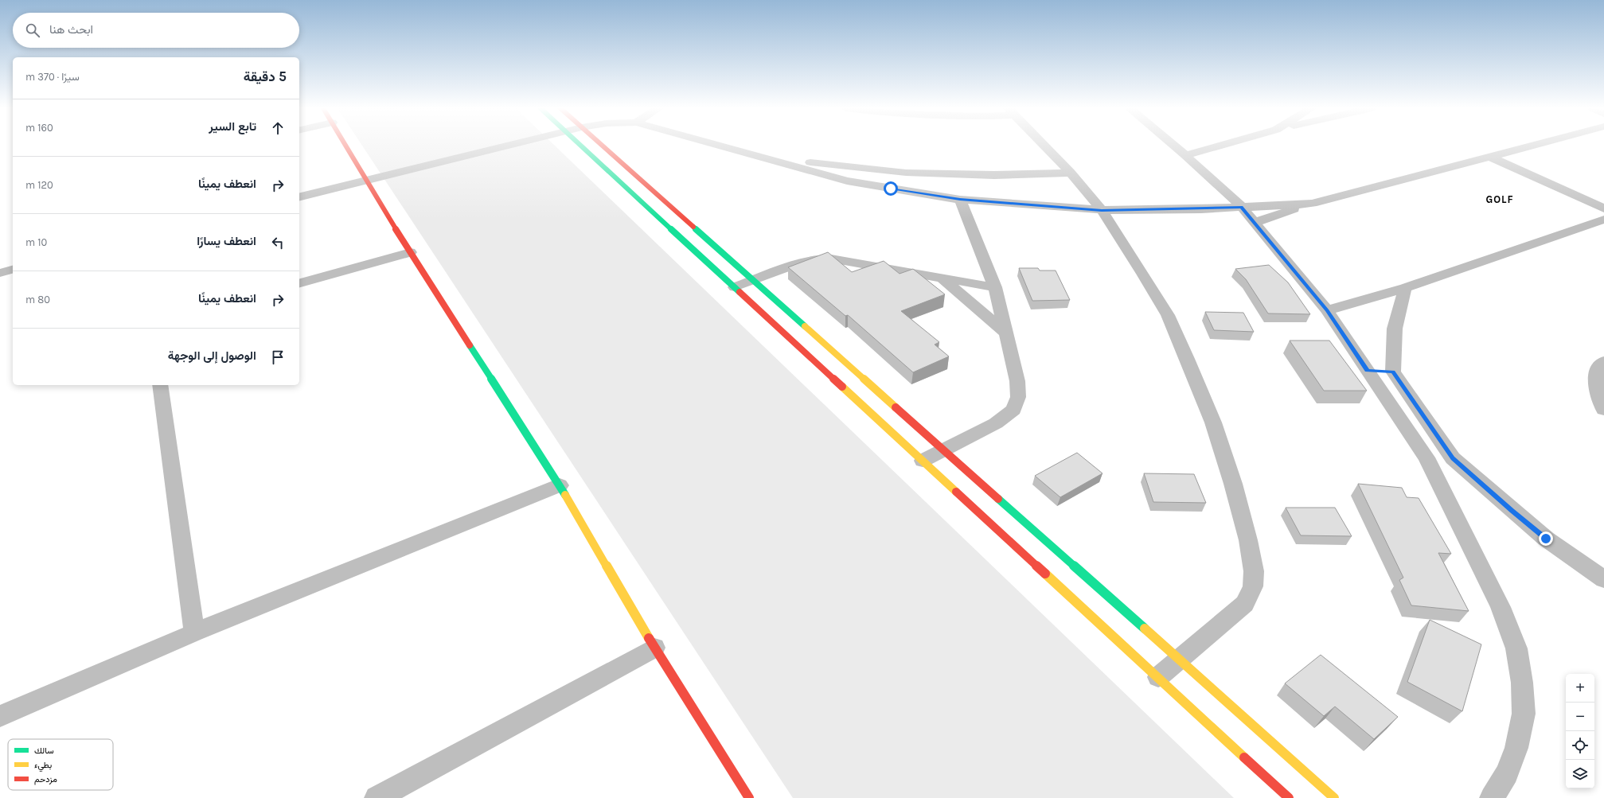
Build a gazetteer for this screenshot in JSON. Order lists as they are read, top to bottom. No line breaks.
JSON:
{"districts":["GOLF"],"legend":["سالك","بطيء","مزدحم"],"page":{"search":"ابحث هنا","heading":["5 دقيقة","سيرًا · 370 m"],"list":[["تابع السير","160 m"],["انعطف يمينًا","120 m"],["انعطف يسارًا","10 m"],["انعطف يمينًا","80 m"],"الوصول إلى الوجهة"],"map_buttons":["+","−"]}}
